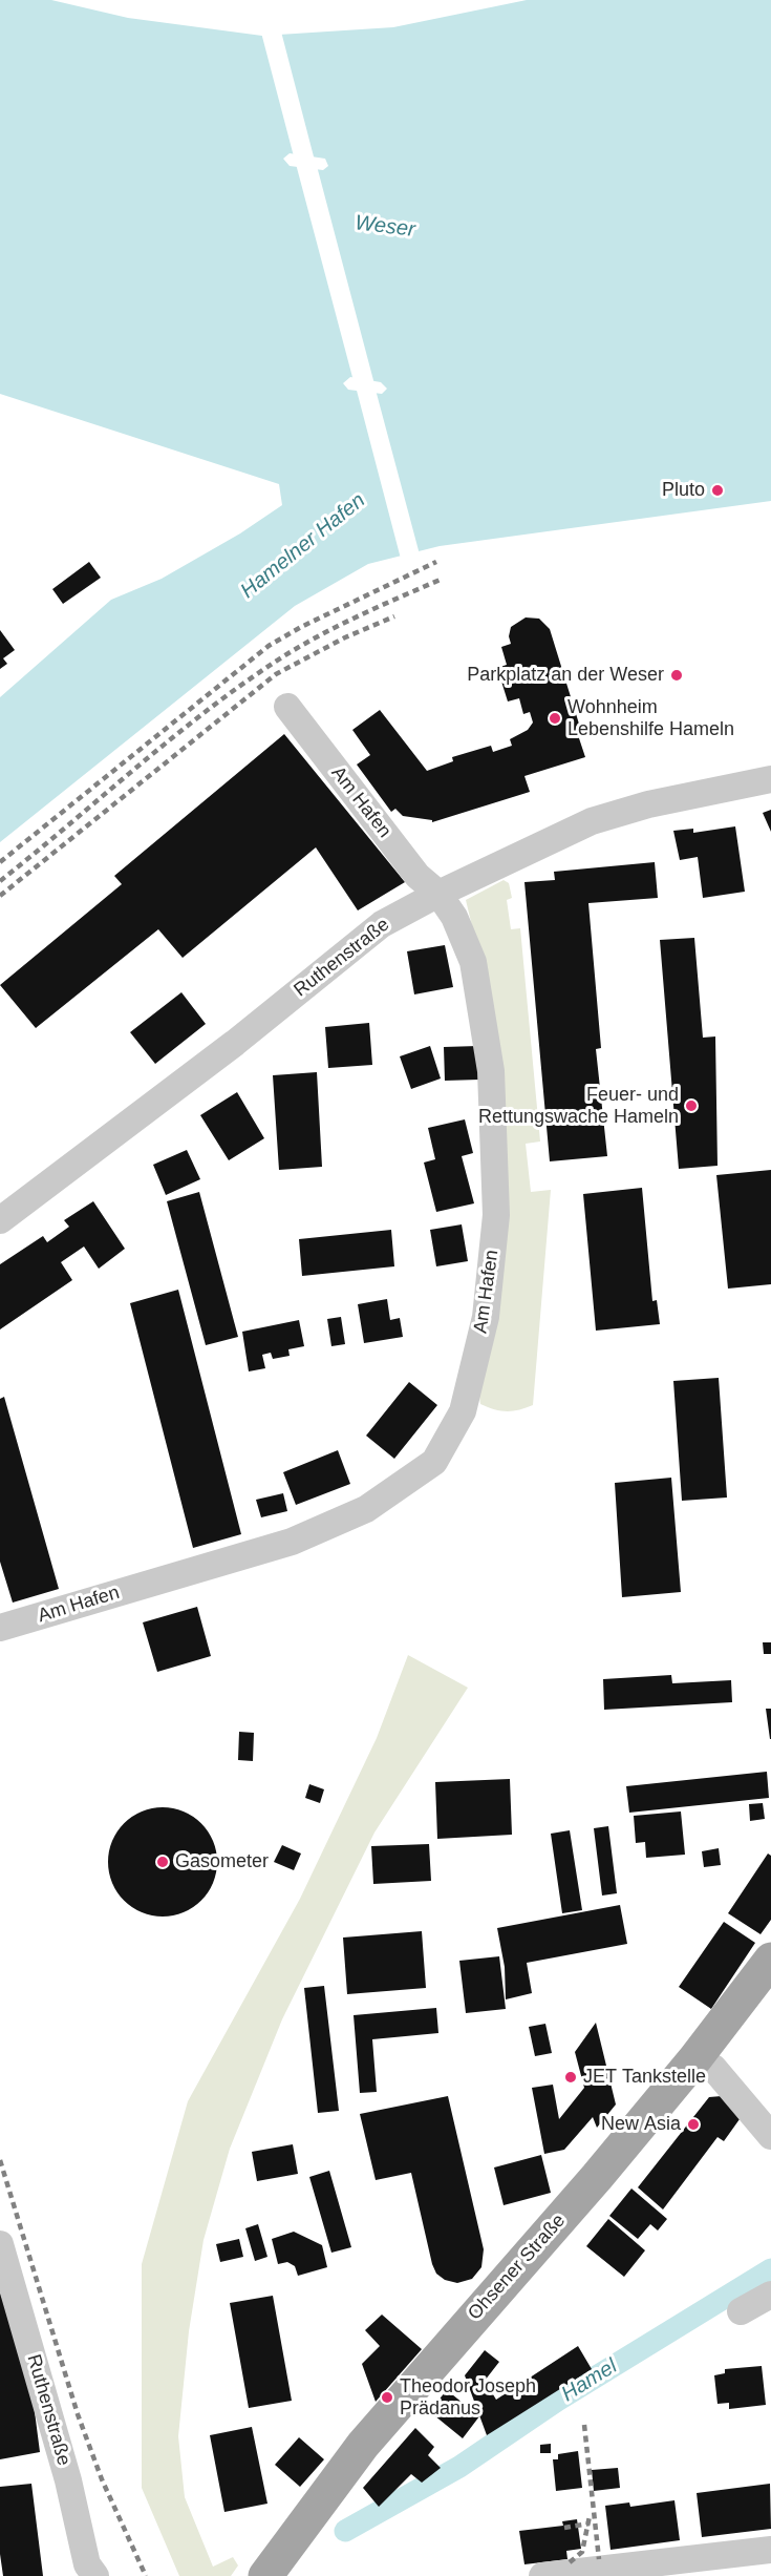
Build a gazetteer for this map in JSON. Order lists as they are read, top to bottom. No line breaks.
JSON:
{"streets":{"main road":["Ohsener Straße"],"street":["Am Hafen","Ruthenstraße"]},"crossings":[["Am Hafen","Ruthenstraße"]],"water":["Weser","Hamelner Hafen","Hamel"],"places":["Pluto","Parkplatz an der Weser","Wohnheim Lebenshilfe Hameln","Feuer- und Rettungswache Hameln","Gasometer","JET Tankstelle","New Asia","Theodor Joseph Prädanus"]}
